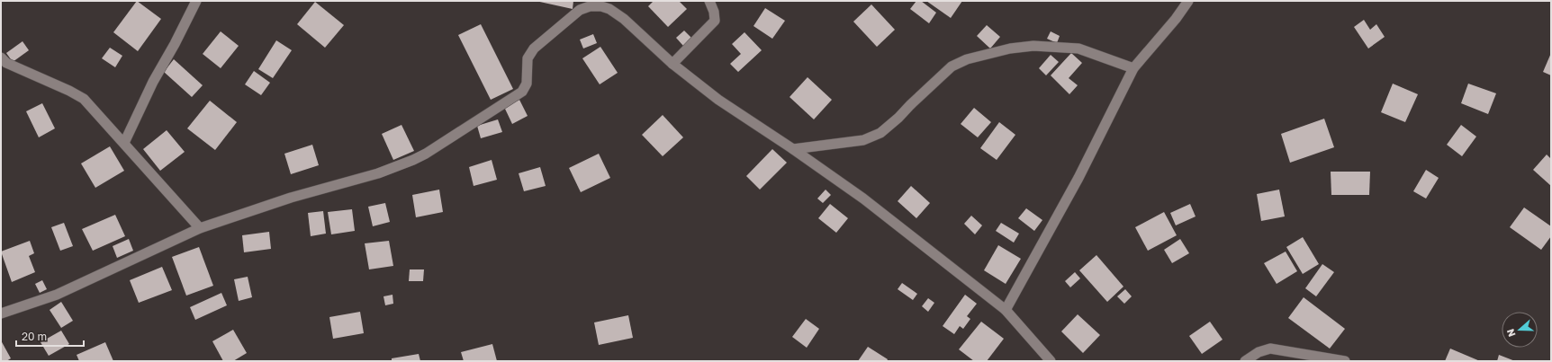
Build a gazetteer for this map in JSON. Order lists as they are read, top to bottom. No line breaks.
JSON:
{"scale_bar":"20 m","north":"left"}
